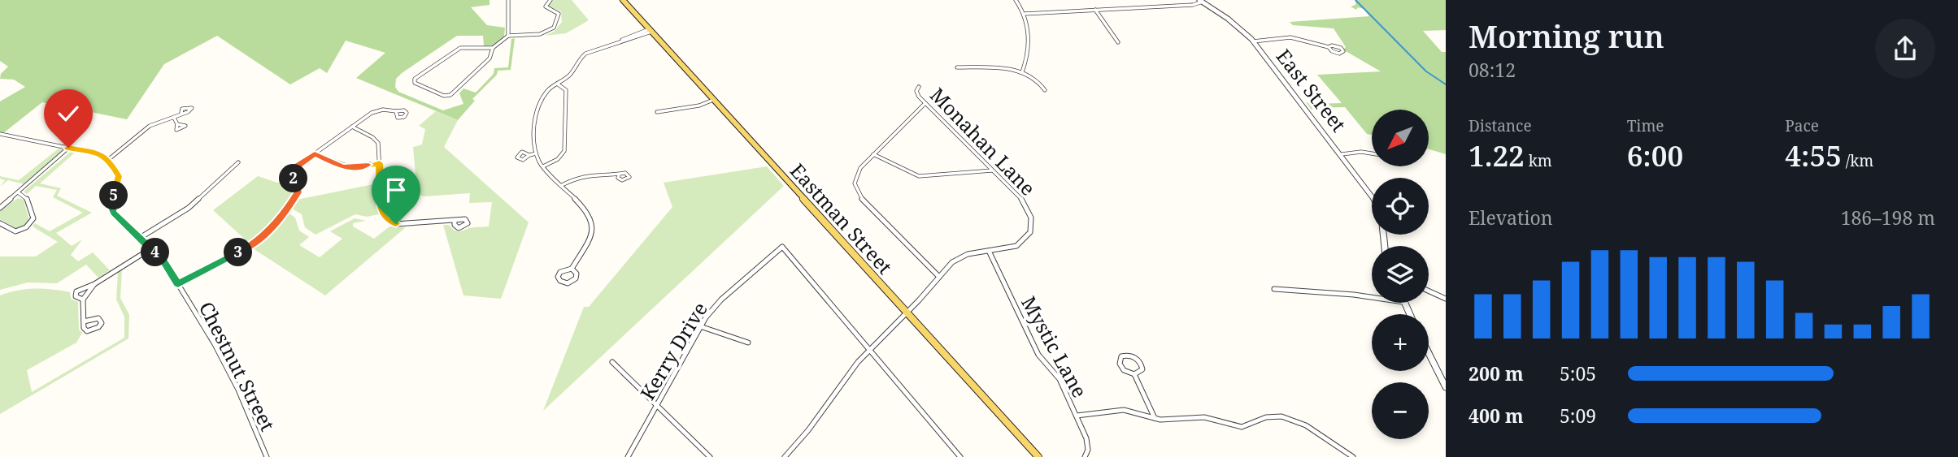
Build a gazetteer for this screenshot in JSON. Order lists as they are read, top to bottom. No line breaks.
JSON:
{"streets":{"main road":["Eastman Street"],"street":["East Street","Monahan Lane","Mystic Lane","Kerry Drive","Chestnut Street"]},"crossings":[["Monahan Lane","Eastman Street"],["Monahan Lane","Mystic Lane"],["Monahan Lane","Kerry Drive"]],"north":"bottom left","page":{"heading":["Morning run","08:12"],"stats":[["Distance","1.22 km"],["Time","6:00"],["Pace","4:55 /km"]],"map_buttons":["+","−"],"pins":["2","5","3","4"],"chart":["Elevation","186–198 m"],"list":[{"name":"200 m","note":"5:05"},{"name":"400 m","note":"5:09"}]}}
